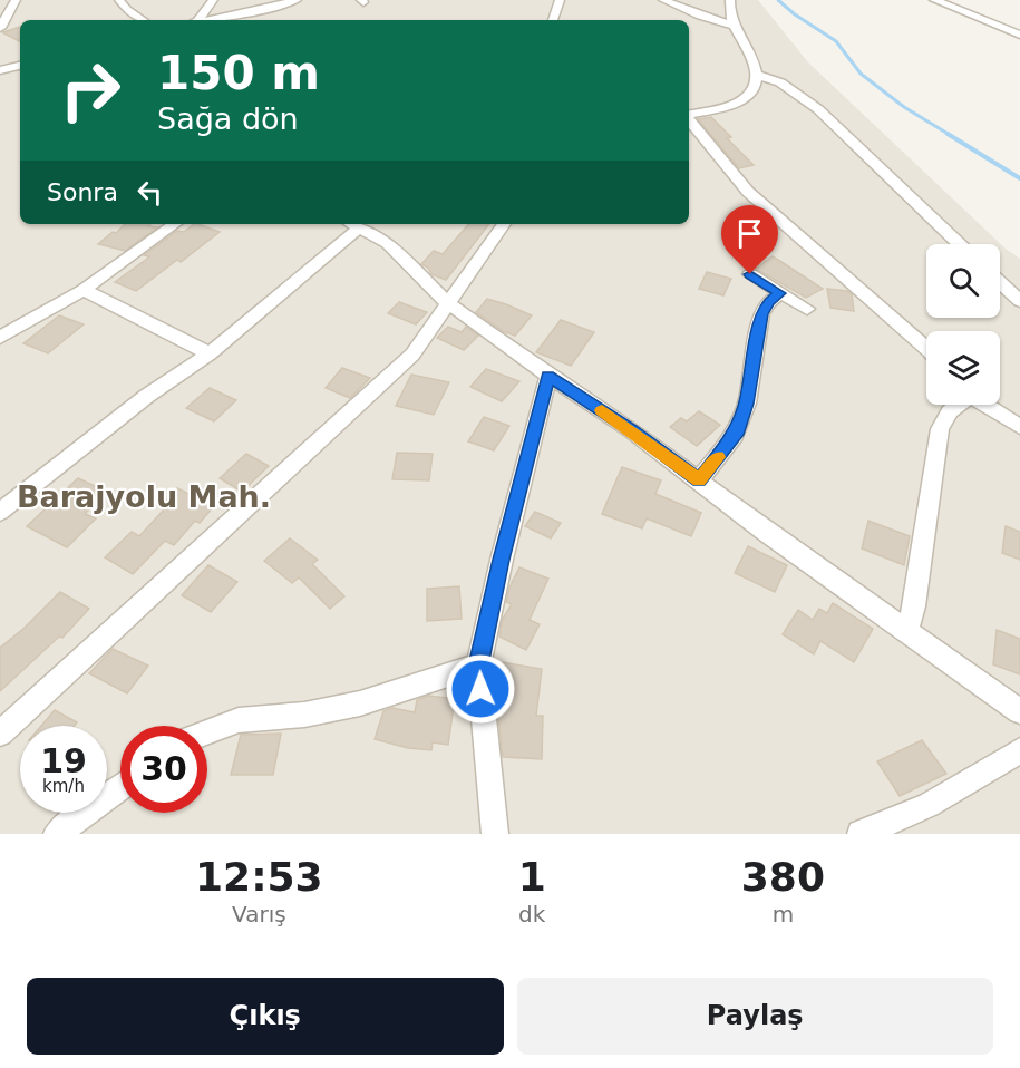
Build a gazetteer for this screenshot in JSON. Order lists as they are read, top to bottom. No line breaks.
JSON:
{"districts":["Barajyolu Mah."],"page":{"turn":["150 m","Sağa dön"],"then":"Sonra","speed":"19 km/h","limit":"30","eta":["12:53","Varış","1","dk","380","m"],"buttons":["Çıkış","Paylaş"]}}
